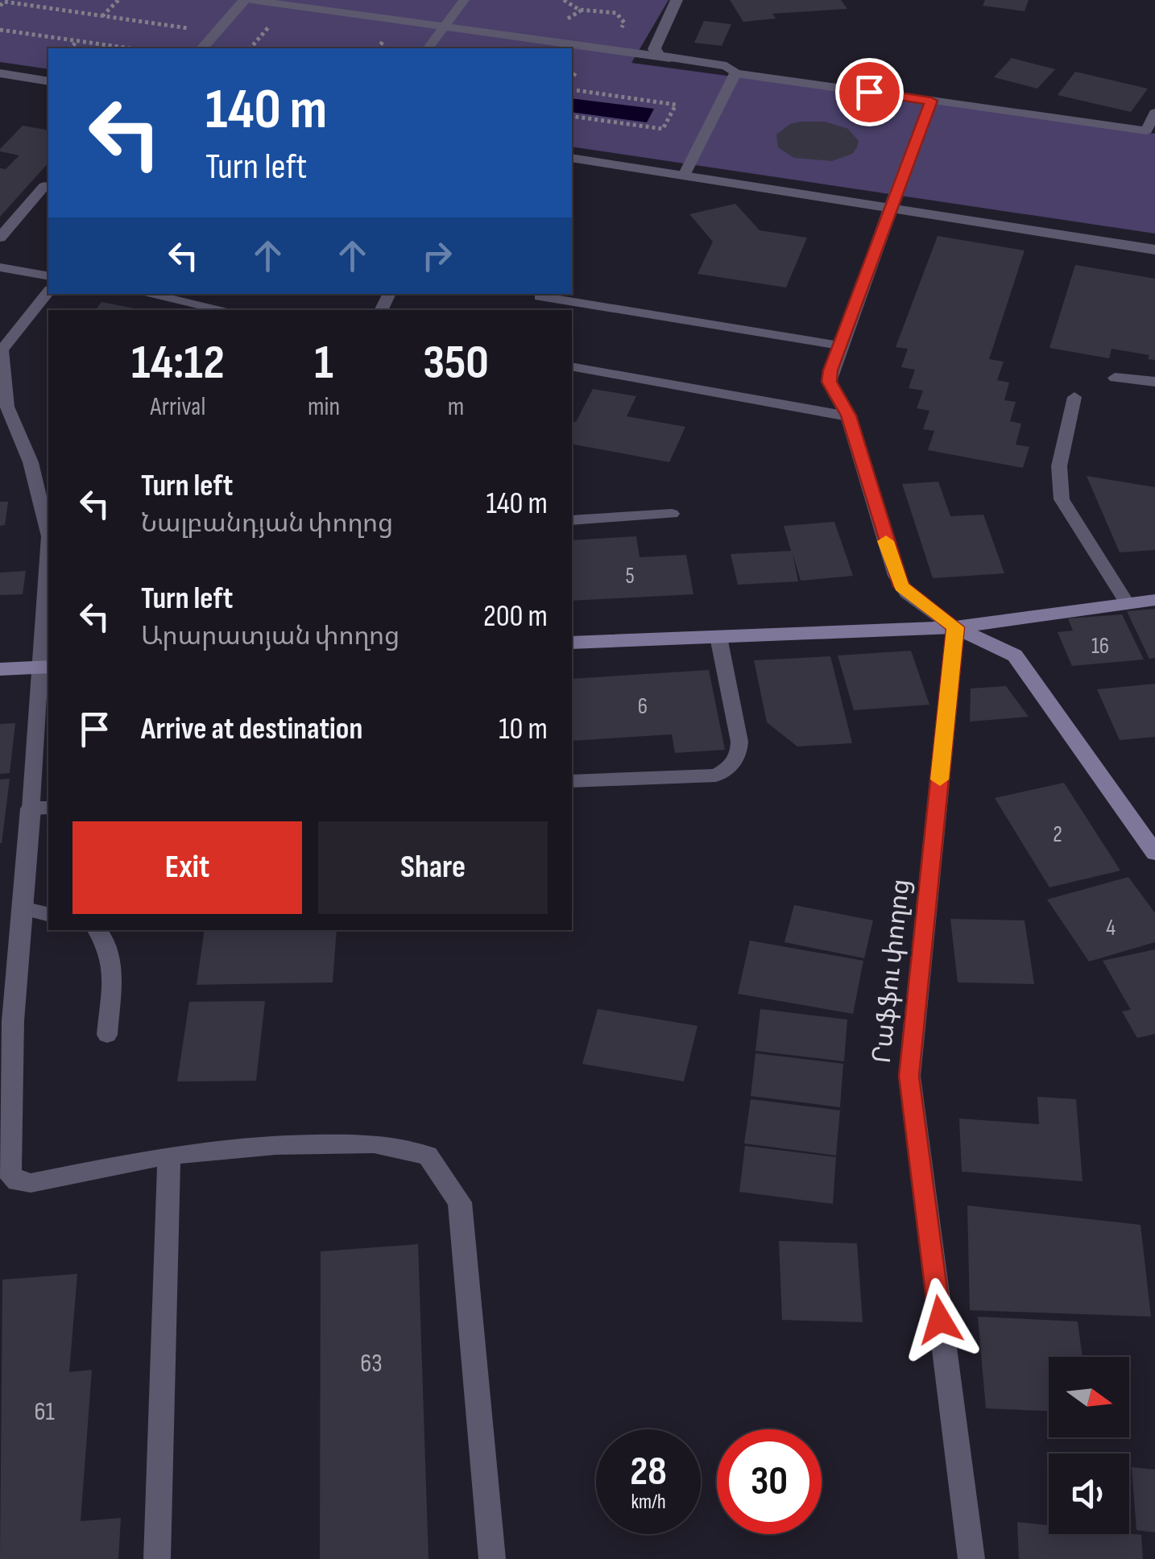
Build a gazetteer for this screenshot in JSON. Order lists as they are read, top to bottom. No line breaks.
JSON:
{"streets":{"street":["Րաֆֆու փողոց"]},"house_numbers":["5","16","6","2","4","63","61"],"north":"right","page":{"turn":["140 m","Turn left"],"eta":["14:12","Arrival","1","min","350","m"],"list":[{"name":"Turn left","note":"Նալբանդյան փողոց","value":"140 m"},{"name":"Turn left","note":"Արարատյան փողոց","value":"200 m"},{"name":"Arrive at destination","value":"10 m"}],"buttons":["Exit","Share"],"speed":"28 km/h","limit":"30"}}
